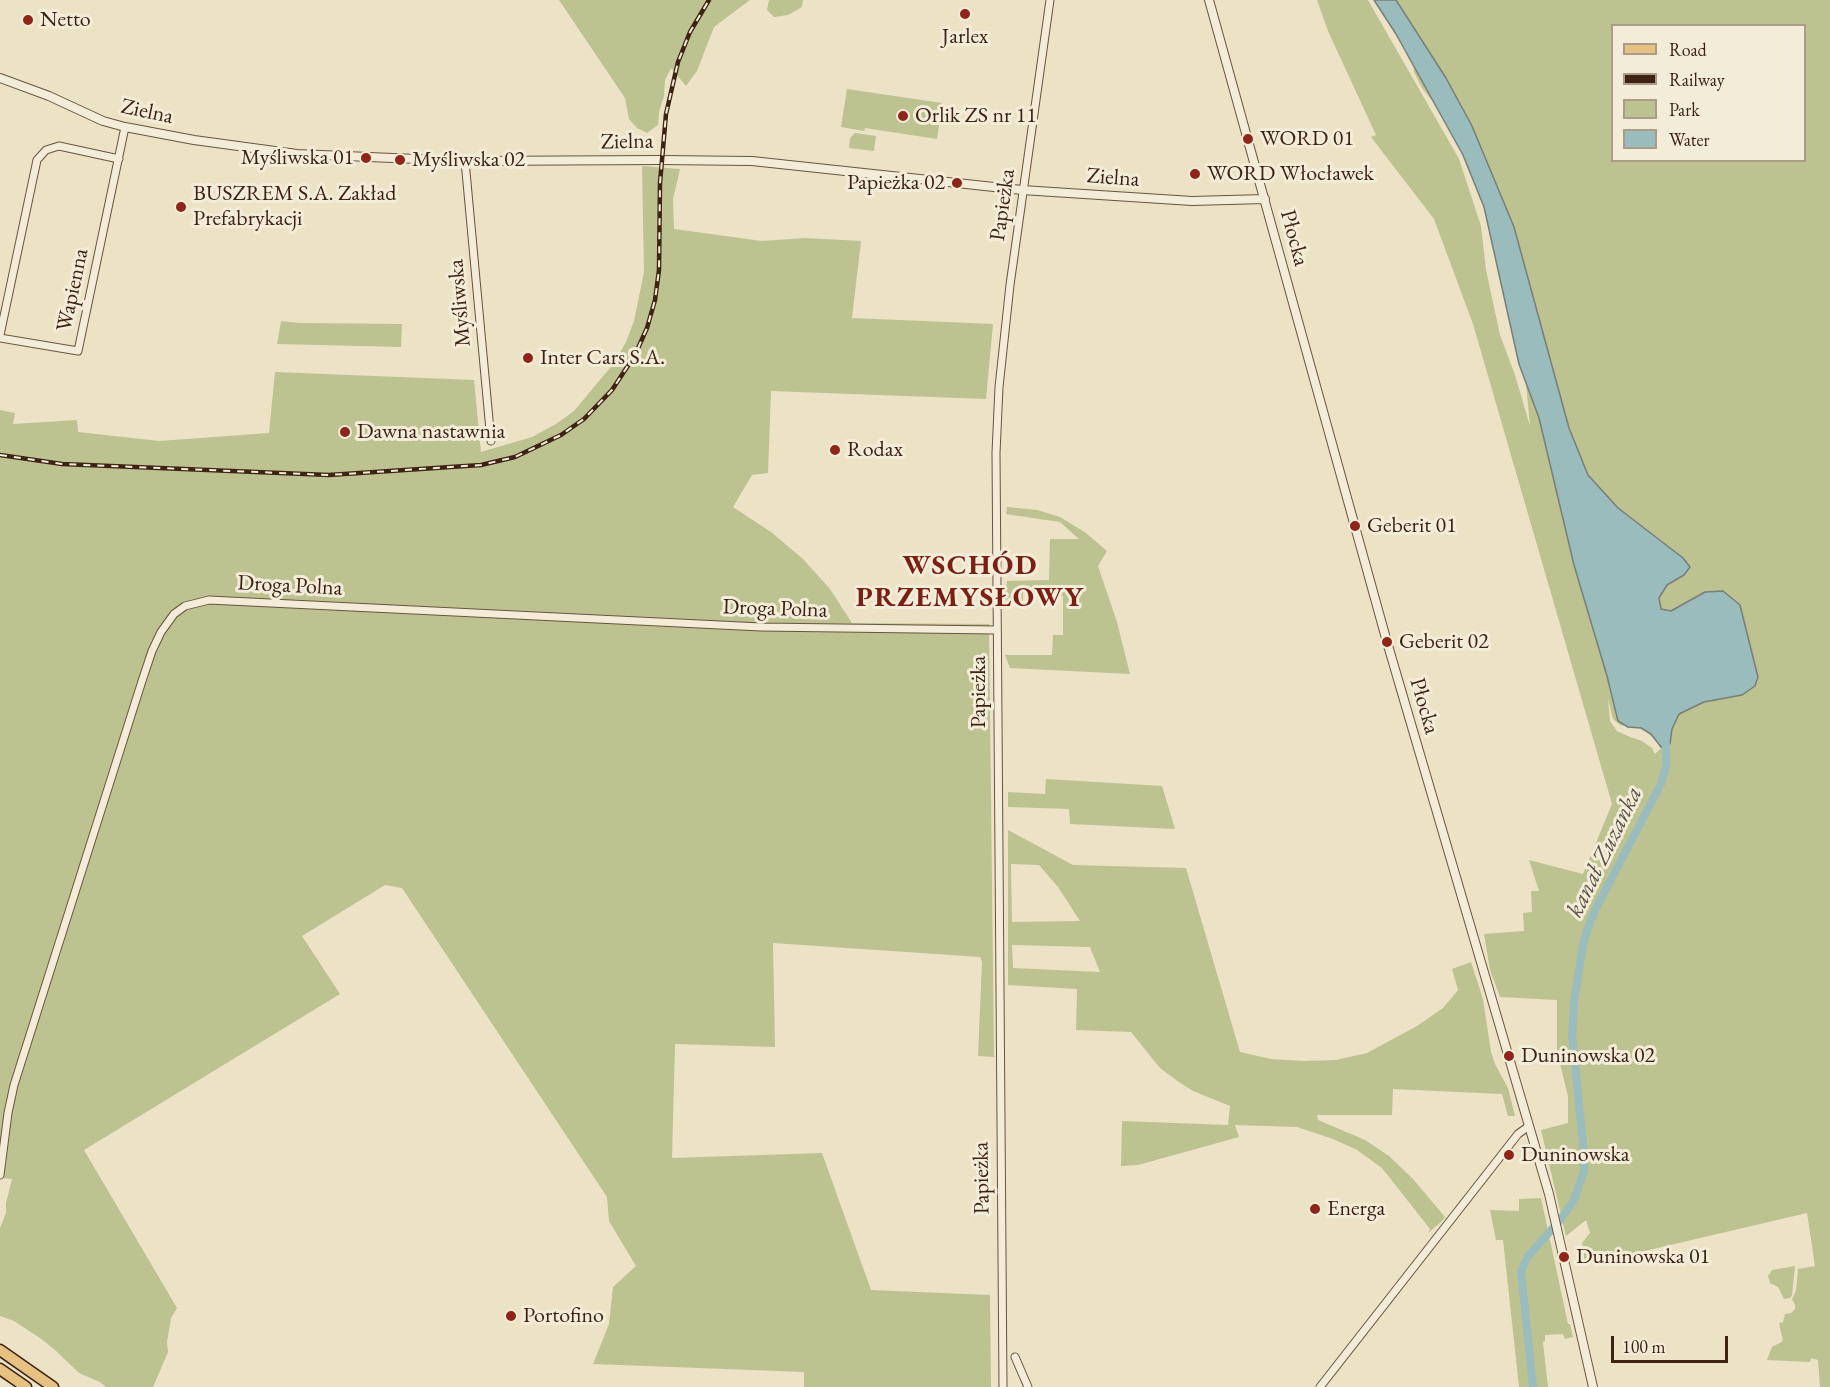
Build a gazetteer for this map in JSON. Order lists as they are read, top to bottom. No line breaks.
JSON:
{"streets":{"street":["Zielna","Papieżka","Płocka","Wapienna","Myśliwska","Droga Polna"]},"crossings":[["Zielna","Papieżka"],["Zielna","Płocka"],["Zielna","Wapienna"],["Zielna","Myśliwska"],["Papieżka","Droga Polna"]],"districts":["WSCHÓD PRZEMYSŁOWY"],"water":["kanał Zuzanka"],"places":["Jarlex","Netto","Orlik ZS nr 11","WORD 01","Myśliwska 01","Myśliwska 02","WORD Włocławek","Papieżka 02","BUSZREM S.A. Zakład Prefabrykacji","Inter Cars S.A.","Dawna nastawnia","Rodax","Geberit 01","Geberit 02","Duninowska 02","Duninowska","Energa","Duninowska 01","Portofino"],"legend":["Road","Railway","Park","Water"],"scale_bar":"100 m"}
